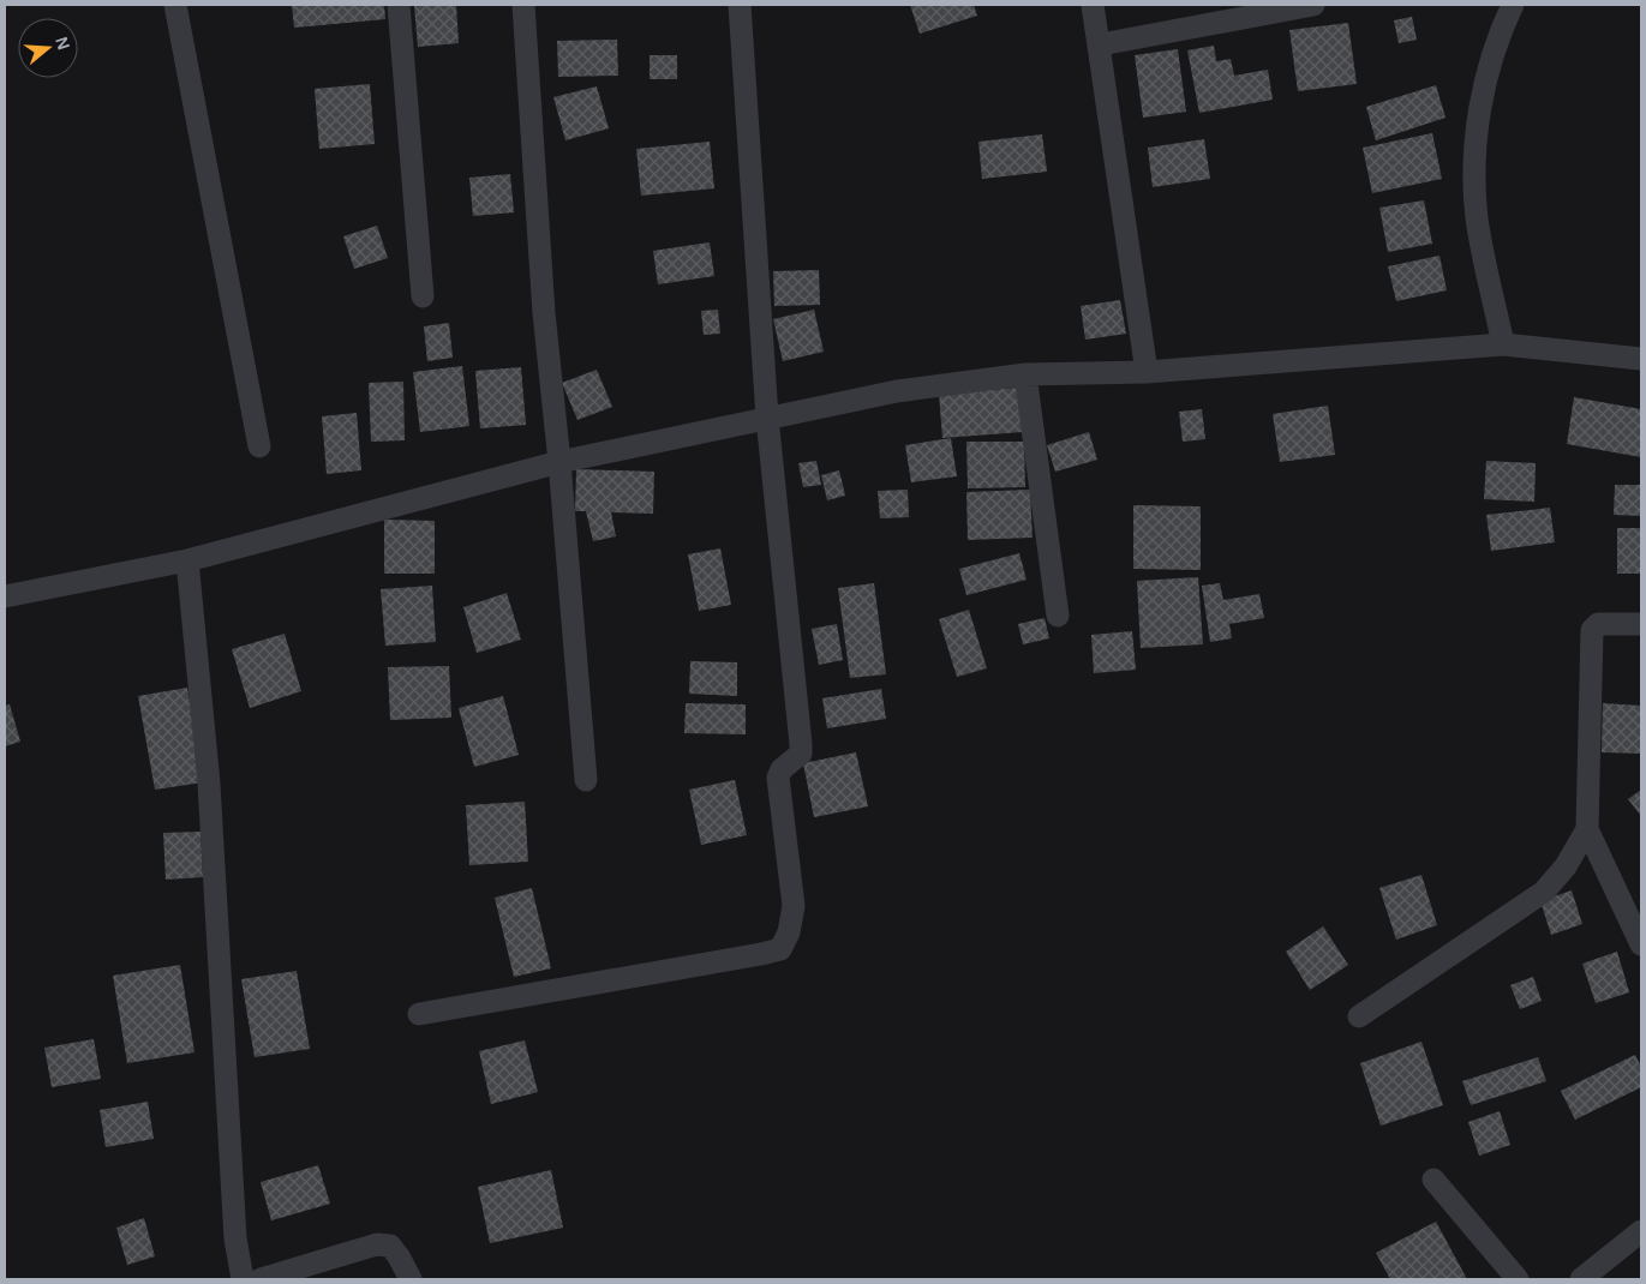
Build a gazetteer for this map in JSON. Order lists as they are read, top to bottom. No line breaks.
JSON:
{"north":"right"}
